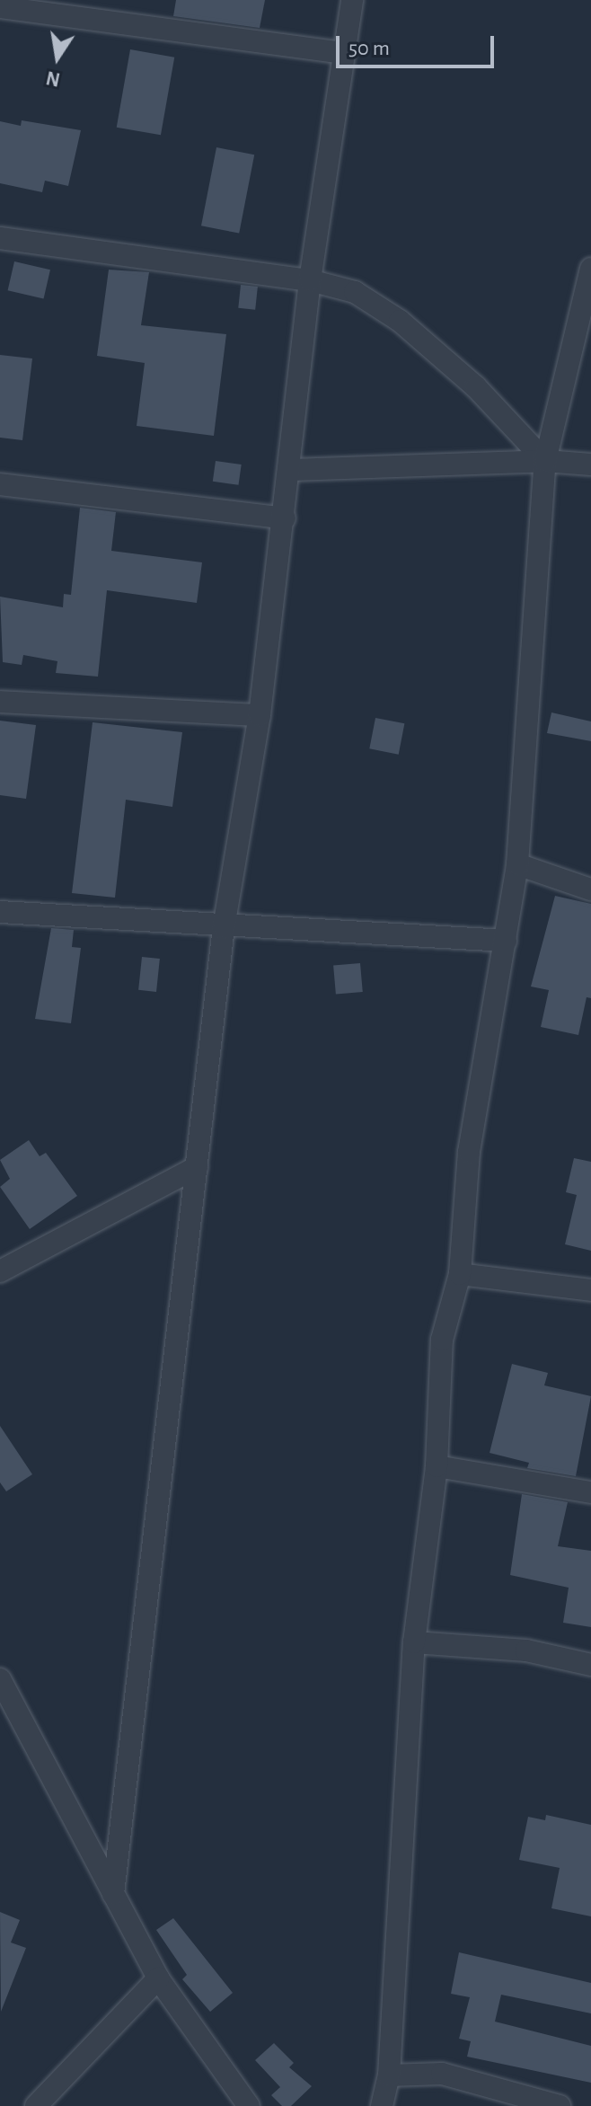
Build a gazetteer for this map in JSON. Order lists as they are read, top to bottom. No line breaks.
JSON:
{"scale_bar":"50 m","north":"bottom"}
